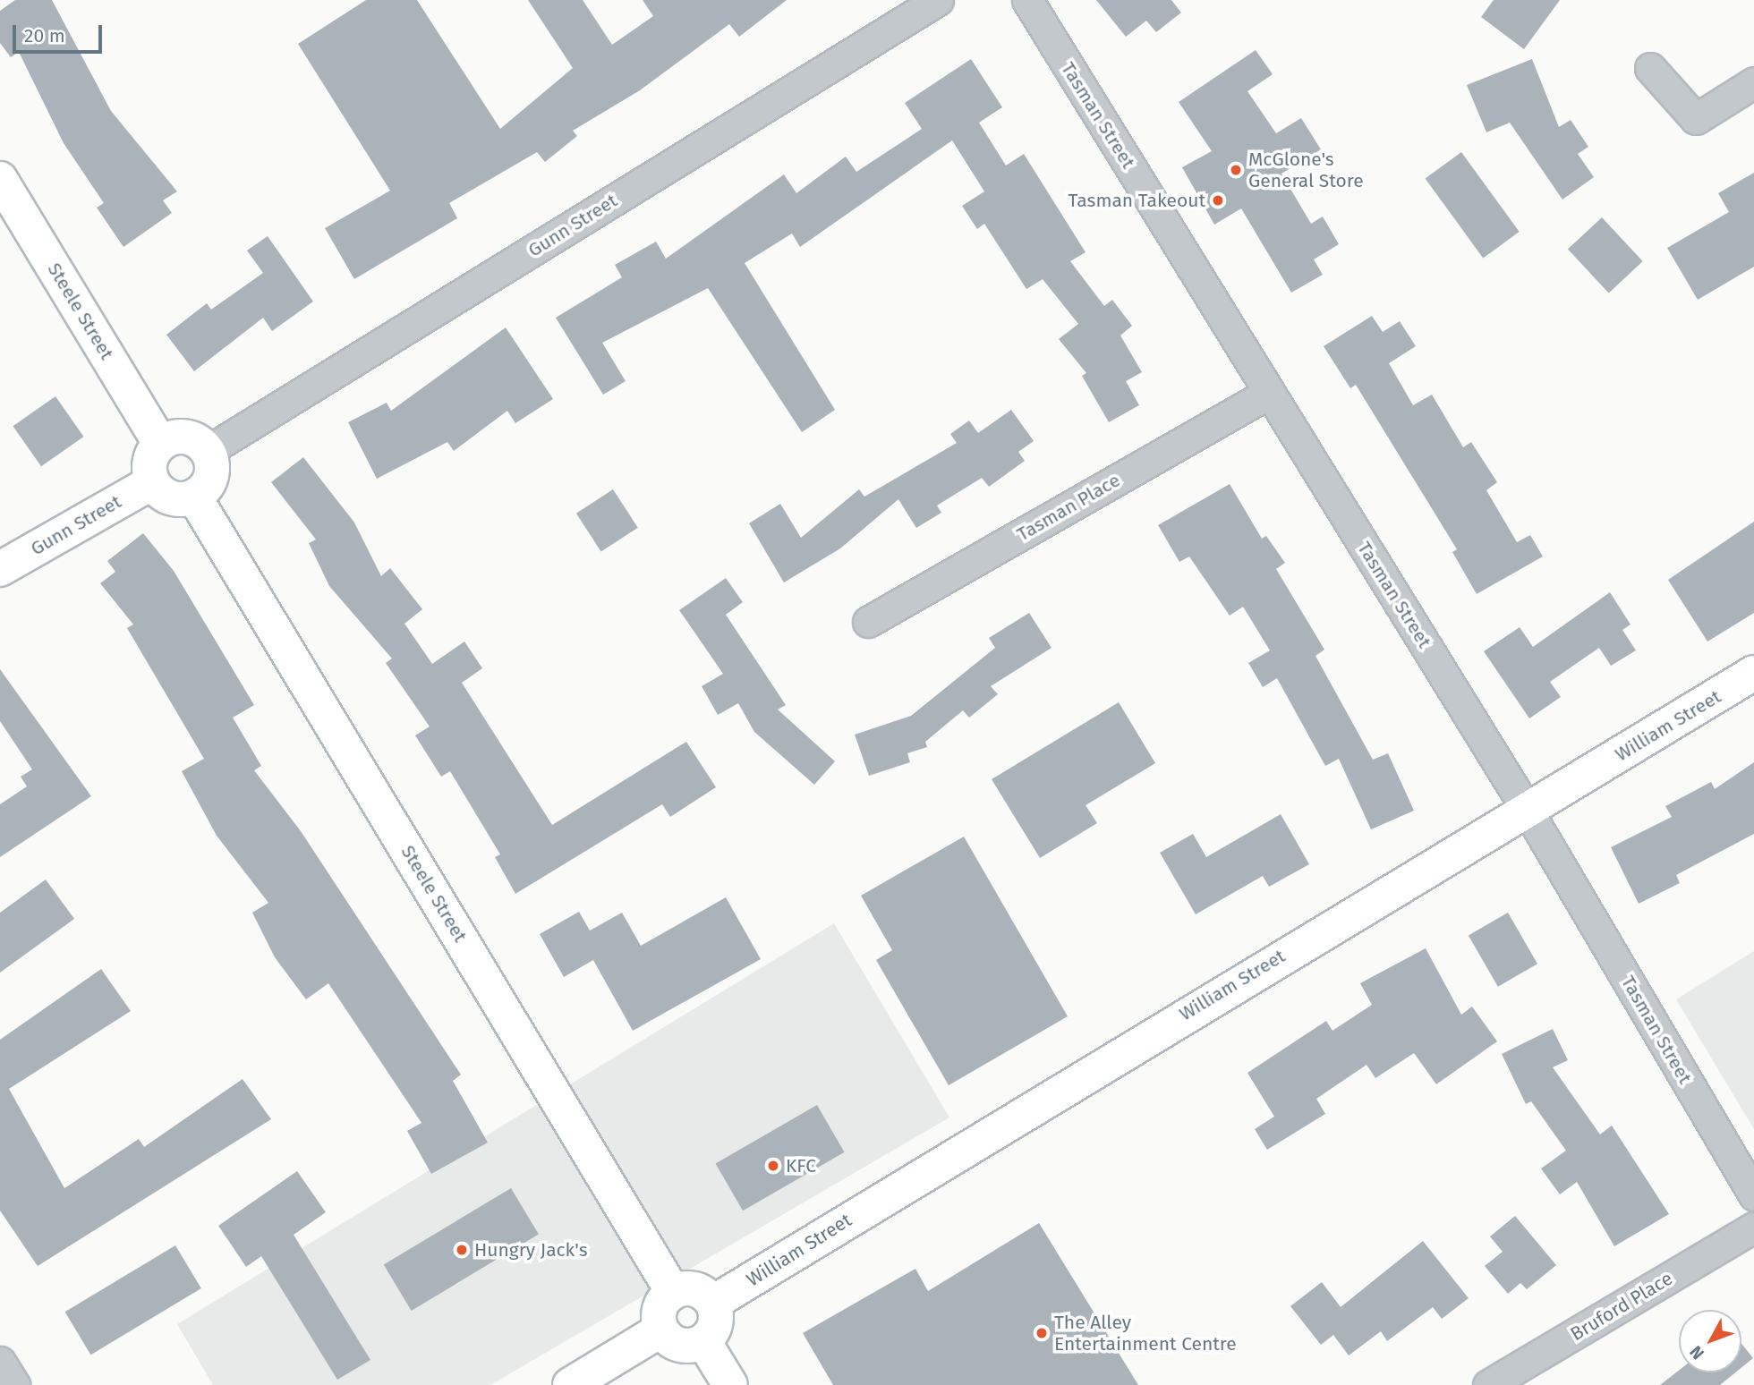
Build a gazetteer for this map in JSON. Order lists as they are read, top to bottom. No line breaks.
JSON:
{"streets":{"street":["Tasman Street","Gunn Street","Steele Street","Tasman Place","William Street","Bruford Place"]},"crossings":[["Tasman Street","Tasman Place"],["Tasman Street","William Street"],["Gunn Street","Steele Street"],["Steele Street","William Street"]],"places":["McGlone's General Store","Tasman Takeout","KFC","Hungry Jack's","The Alley Entertainment Centre"],"scale_bar":"20 m","north":"bottom left"}
